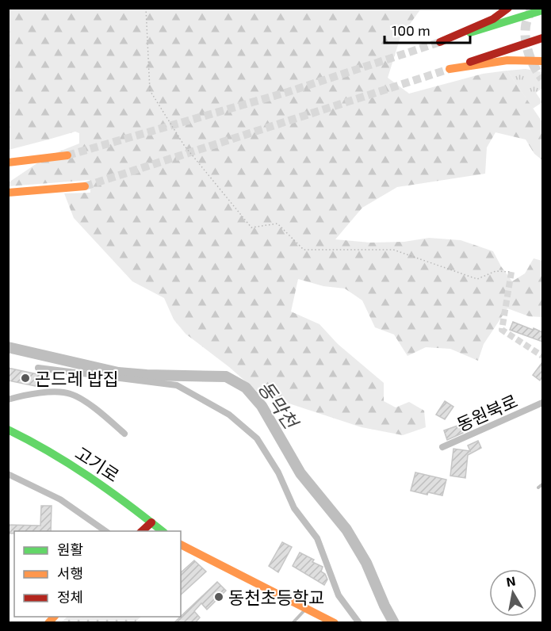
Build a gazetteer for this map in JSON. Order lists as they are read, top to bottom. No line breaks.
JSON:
{"streets":{"main road":["고기로"],"street":["동원북로"]},"water":["동막천"],"places":["곤드레 밥집","동천초등학교"],"legend":["원활","서행","정체"],"scale_bar":"100 m","north":"top"}
